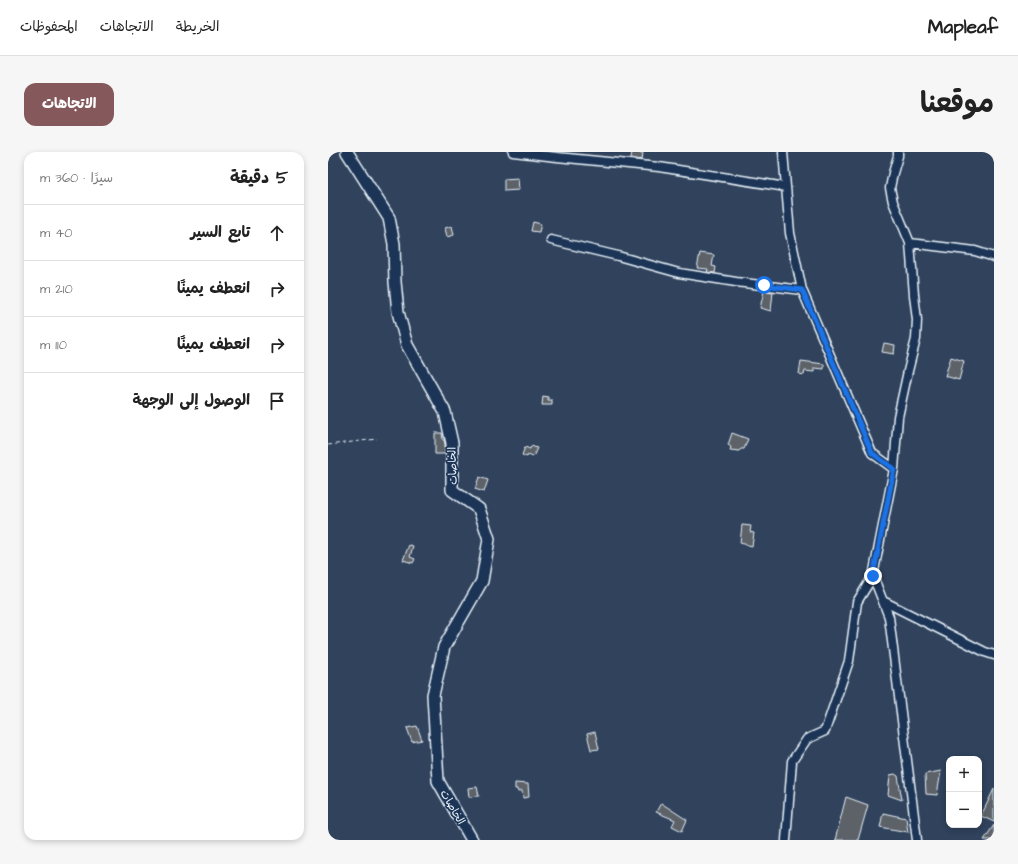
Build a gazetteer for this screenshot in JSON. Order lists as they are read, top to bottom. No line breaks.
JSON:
{"streets":{"street":["الخاصات"]},"page":{"header":"Mapleaf","nav":["الخريطة","الاتجاهات","المحفوظات"],"title":"موقعنا","buttons":"الاتجاهات","heading":["5 دقيقة","سيرًا · 360 m"],"list":[["تابع السير","40 m"],["انعطف يمينًا","210 m"],["انعطف يمينًا","110 m"],"الوصول إلى الوجهة"],"map_buttons":["+","−"]}}
